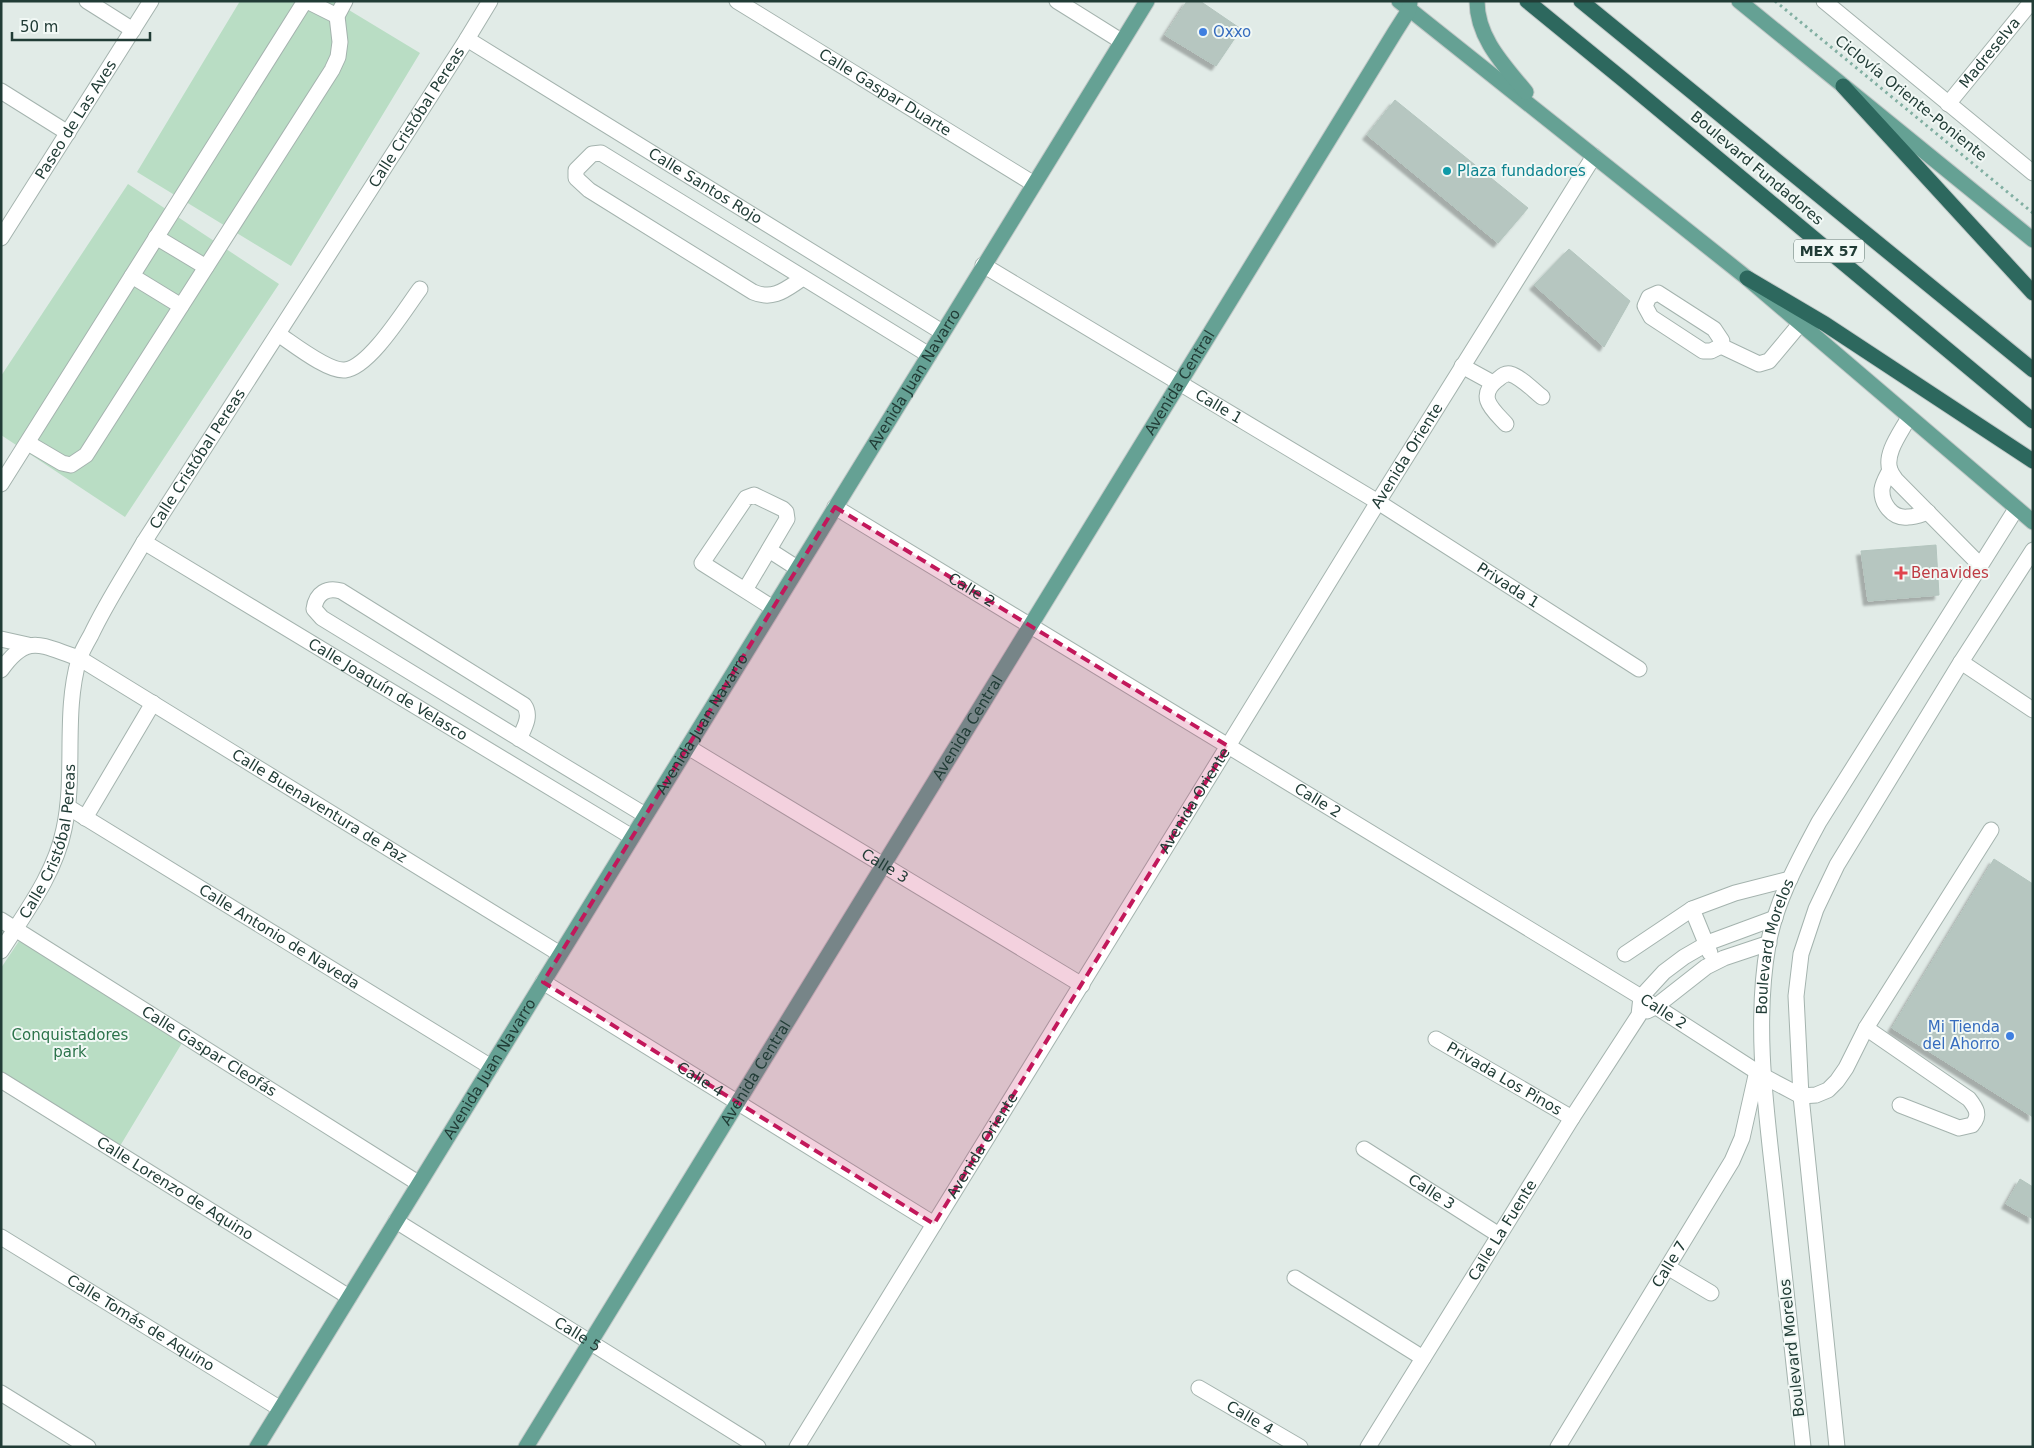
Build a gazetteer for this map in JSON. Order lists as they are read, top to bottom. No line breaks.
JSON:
{"streets":{"highway":["Boulevard Fundadores","MEX 57"],"main road":["Avenida Juan Navarro","Avenida Central"],"street":["Madreselva","Calle Gaspar Duarte","Calle Cristóbal Pereas","Paseo de Las Aves","Calle Santos Rojo","Calle 1","Avenida Oriente","Privada 1","Calle 2","Calle Joaquín de Velasco","Calle Buenaventura de Paz","Calle 3","Calle Antonio de Naveda","Boulevard Morelos","Calle Gaspar Cleofás","Privada Los Pinos","Calle 4","Calle Lorenzo de Aquino","Calle La Fuente","Calle 7","Calle Tomás de Aquino","Calle 5"],"path":["Ciclovía Oriente-Poniente"]},"crossings":[["Calle Gaspar Duarte","Avenida Juan Navarro"],["Calle Cristóbal Pereas","Calle Santos Rojo"],["Calle Cristóbal Pereas","Calle Joaquín de Velasco"],["Calle Cristóbal Pereas","Calle Buenaventura de Paz"],["Calle Cristóbal Pereas","Calle Antonio de Naveda"],["Calle Cristóbal Pereas","Calle Gaspar Cleofás"],["Calle Santos Rojo","Avenida Juan Navarro"],["Avenida Juan Navarro","Calle 1"],["Avenida Juan Navarro","Calle 2"],["Avenida Juan Navarro","Calle Joaquín de Velasco"],["Avenida Juan Navarro","Calle Buenaventura de Paz"],["Avenida Juan Navarro","Calle 3"],["Avenida Juan Navarro","Calle Antonio de Naveda"],["Avenida Juan Navarro","Calle Gaspar Cleofás"],["Avenida Juan Navarro","Calle 4"],["Avenida Juan Navarro","Calle Lorenzo de Aquino"],["Avenida Juan Navarro","Calle Tomás de Aquino"],["Avenida Juan Navarro","Calle 5"],["Avenida Central","Calle 1"],["Avenida Central","Calle 2"],["Avenida Central","Calle 3"],["Avenida Central","Calle 4"],["Avenida Central","Calle 5"],["Calle 1","Avenida Oriente"],["Calle 1","Privada 1"],["Avenida Oriente","Privada 1"],["Avenida Oriente","Calle 2"],["Avenida Oriente","Calle 3"],["Avenida Oriente","Calle 4"],["Calle 2","Boulevard Morelos"],["Calle 2","Calle La Fuente"],["Calle 2","Calle 7"],["Calle 3","Calle La Fuente"],["Boulevard Morelos","Calle 7"],["Privada Los Pinos","Calle La Fuente"]],"parks":["Conquistadores park"],"places":{"other":["Oxxo","Plaza fundadores","Mi Tienda del Ahorro"],"health":["Benavides"]},"scale_bar":"50 m"}
